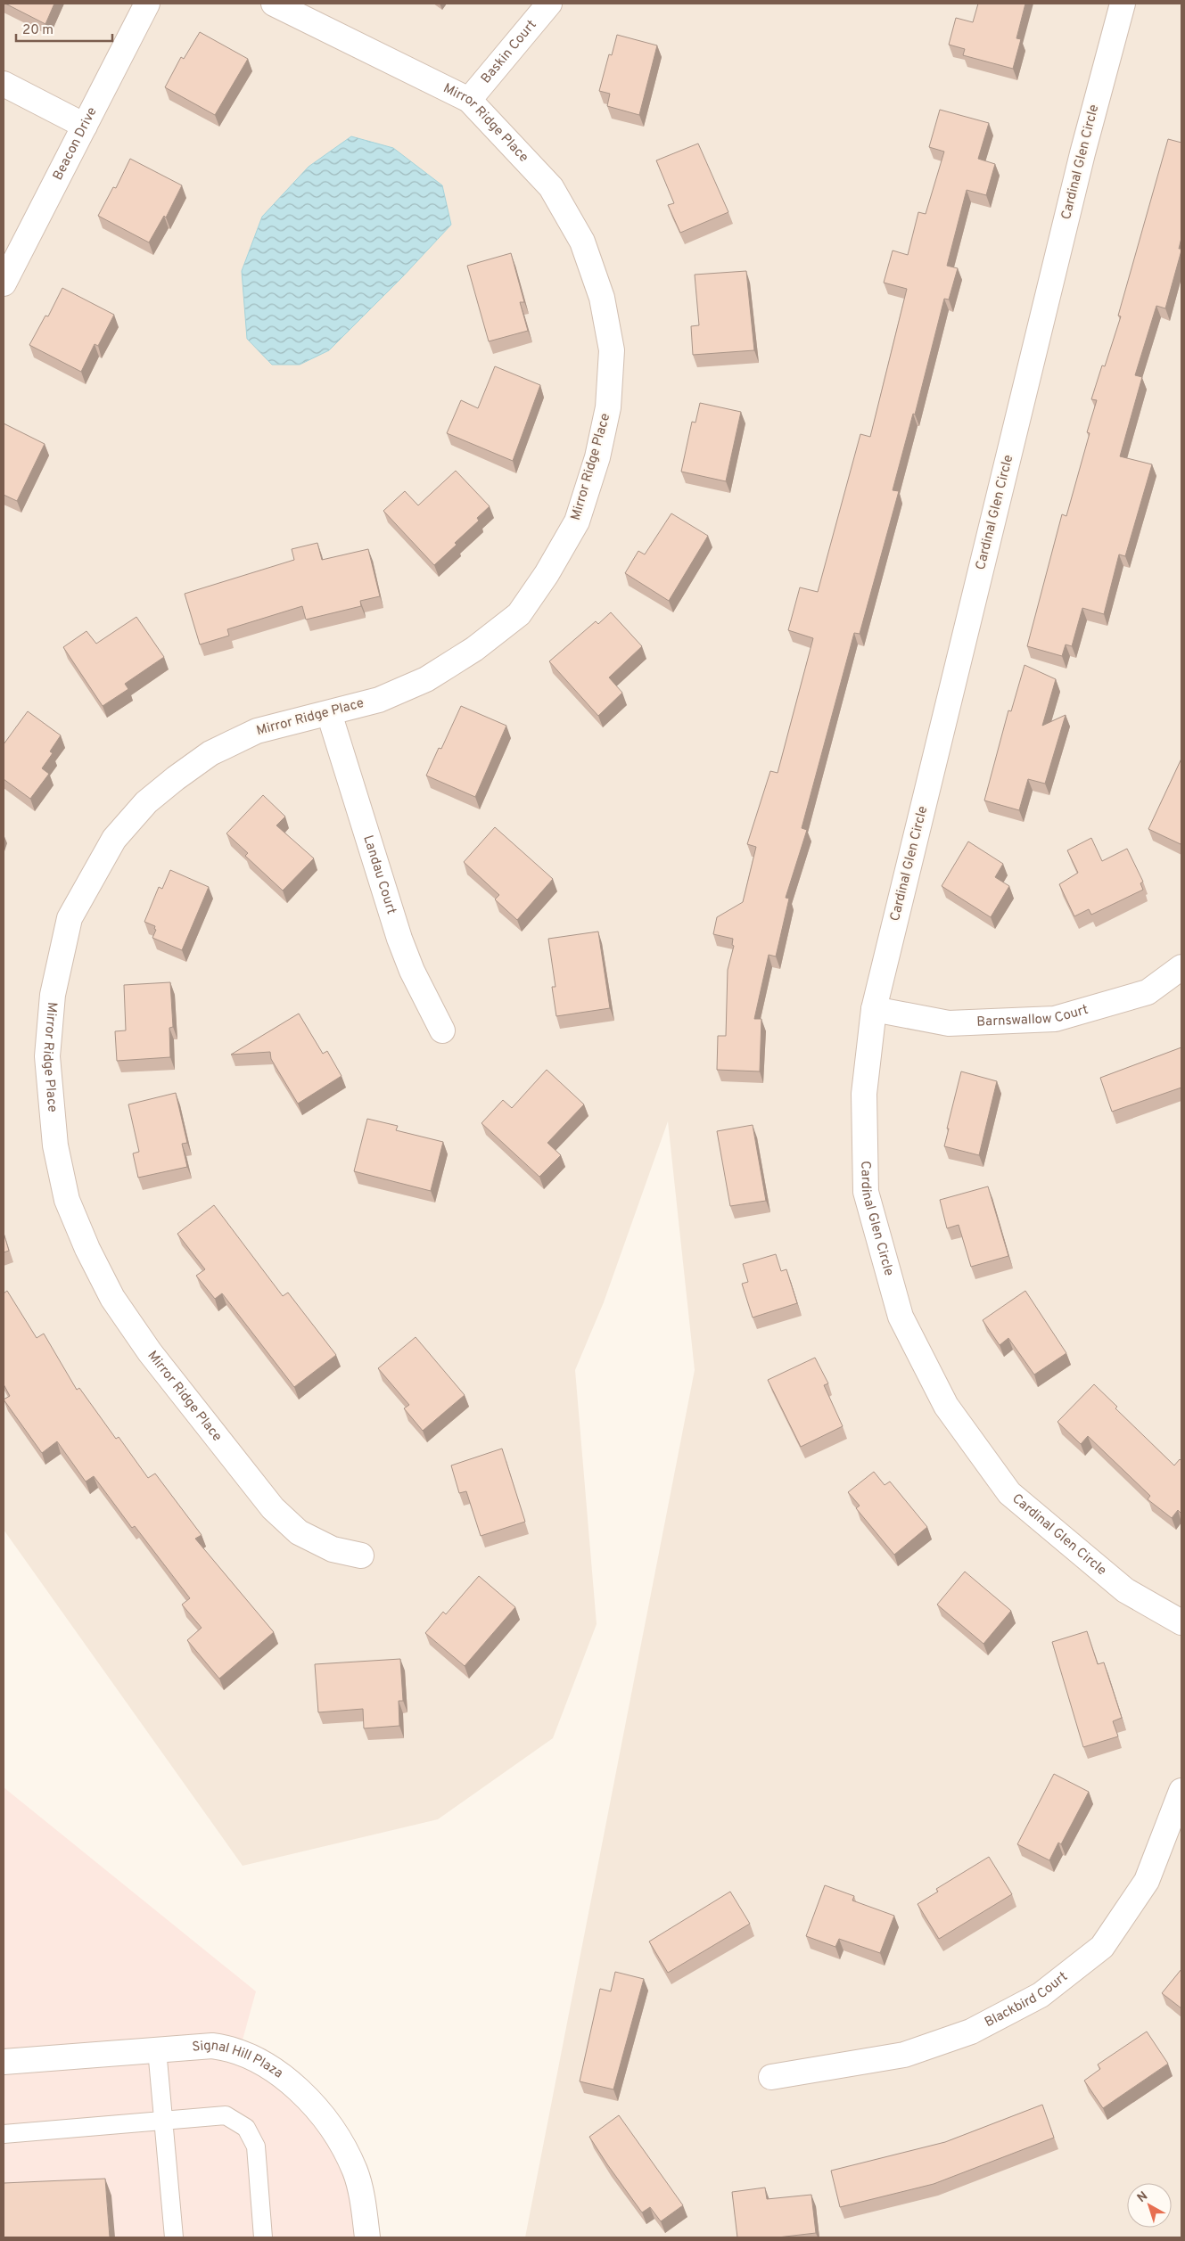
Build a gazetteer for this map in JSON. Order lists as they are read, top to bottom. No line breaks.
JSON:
{"streets":{"street":["Baskin Court","Mirror Ridge Place","Beacon Drive","Cardinal Glen Circle","Landau Court","Barnswallow Court","Blackbird Court","Signal Hill Plaza"]},"crossings":[["Baskin Court","Mirror Ridge Place"],["Mirror Ridge Place","Landau Court"],["Cardinal Glen Circle","Barnswallow Court"]],"scale_bar":"20 m","north":"top left"}
